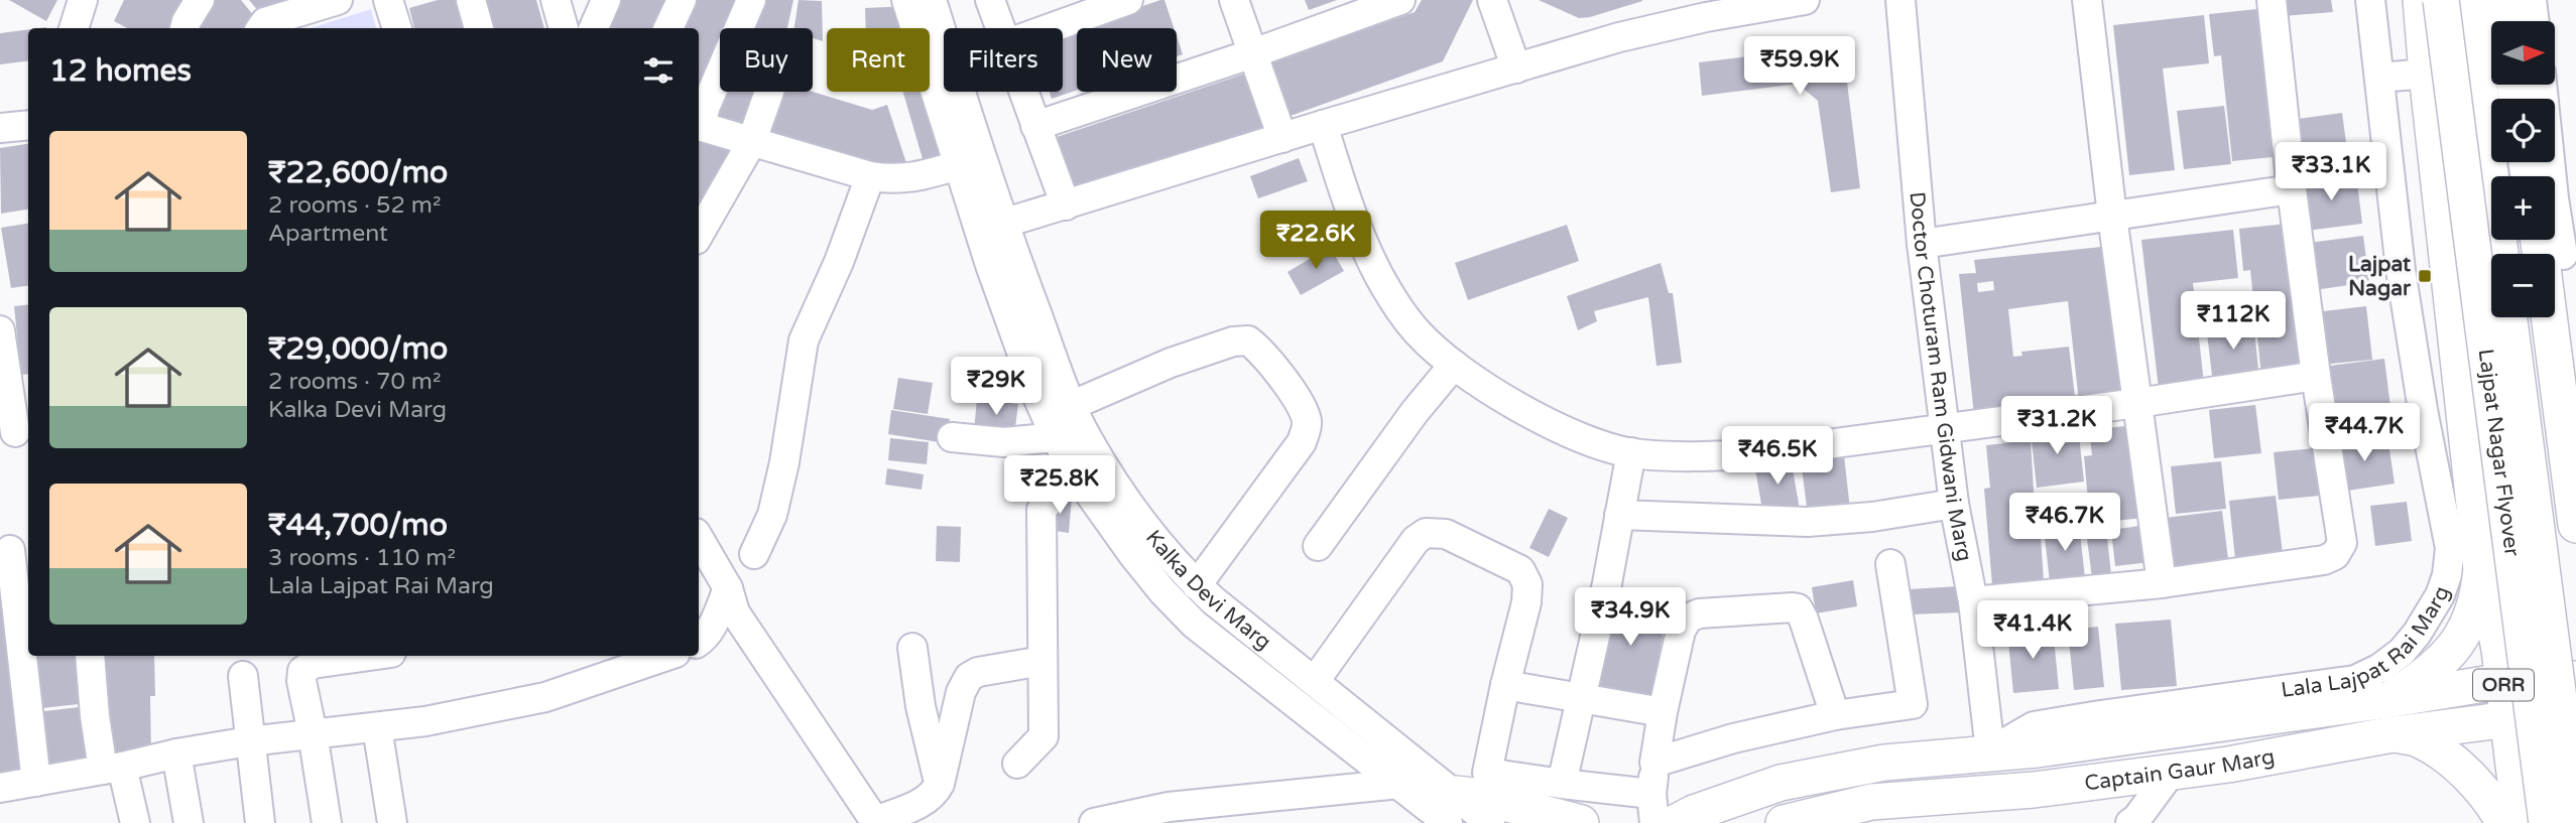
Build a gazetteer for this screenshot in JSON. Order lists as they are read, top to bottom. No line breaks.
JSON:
{"streets":{"main road":["Lajpat Nagar Flyover","ORR","Captain Gaur Marg"],"street":["Doctor Choturam Ram Gidwani Marg","Kalka Devi Marg","Lala Lajpat Rai Marg"]},"crossings":[["Doctor Choturam Ram Gidwani Marg","Lala Lajpat Rai Marg"],["Lala Lajpat Rai Marg","ORR"],["ORR","Captain Gaur Marg"]],"places":{"transit":["Lajpat Nagar"]},"north":"right","page":{"map_buttons":["+","−"],"chip":["Buy","Rent","Filters","New"],"heading":"12 homes","price":["₹59.9K","₹33.1K","₹22.6K","₹112K","₹29K","₹31.2K","₹44.7K","₹46.5K","₹25.8K","₹46.7K","₹34.9K","₹41.4K"],"list":[{"name":"₹22,600/mo","note":"2 rooms · 52 m² · Apartment"},{"name":"₹29,000/mo","note":"2 rooms · 70 m² · Kalka Devi Marg"},{"name":"₹44,700/mo","note":"3 rooms · 110 m² · Lala Lajpat Rai Marg"}]}}
